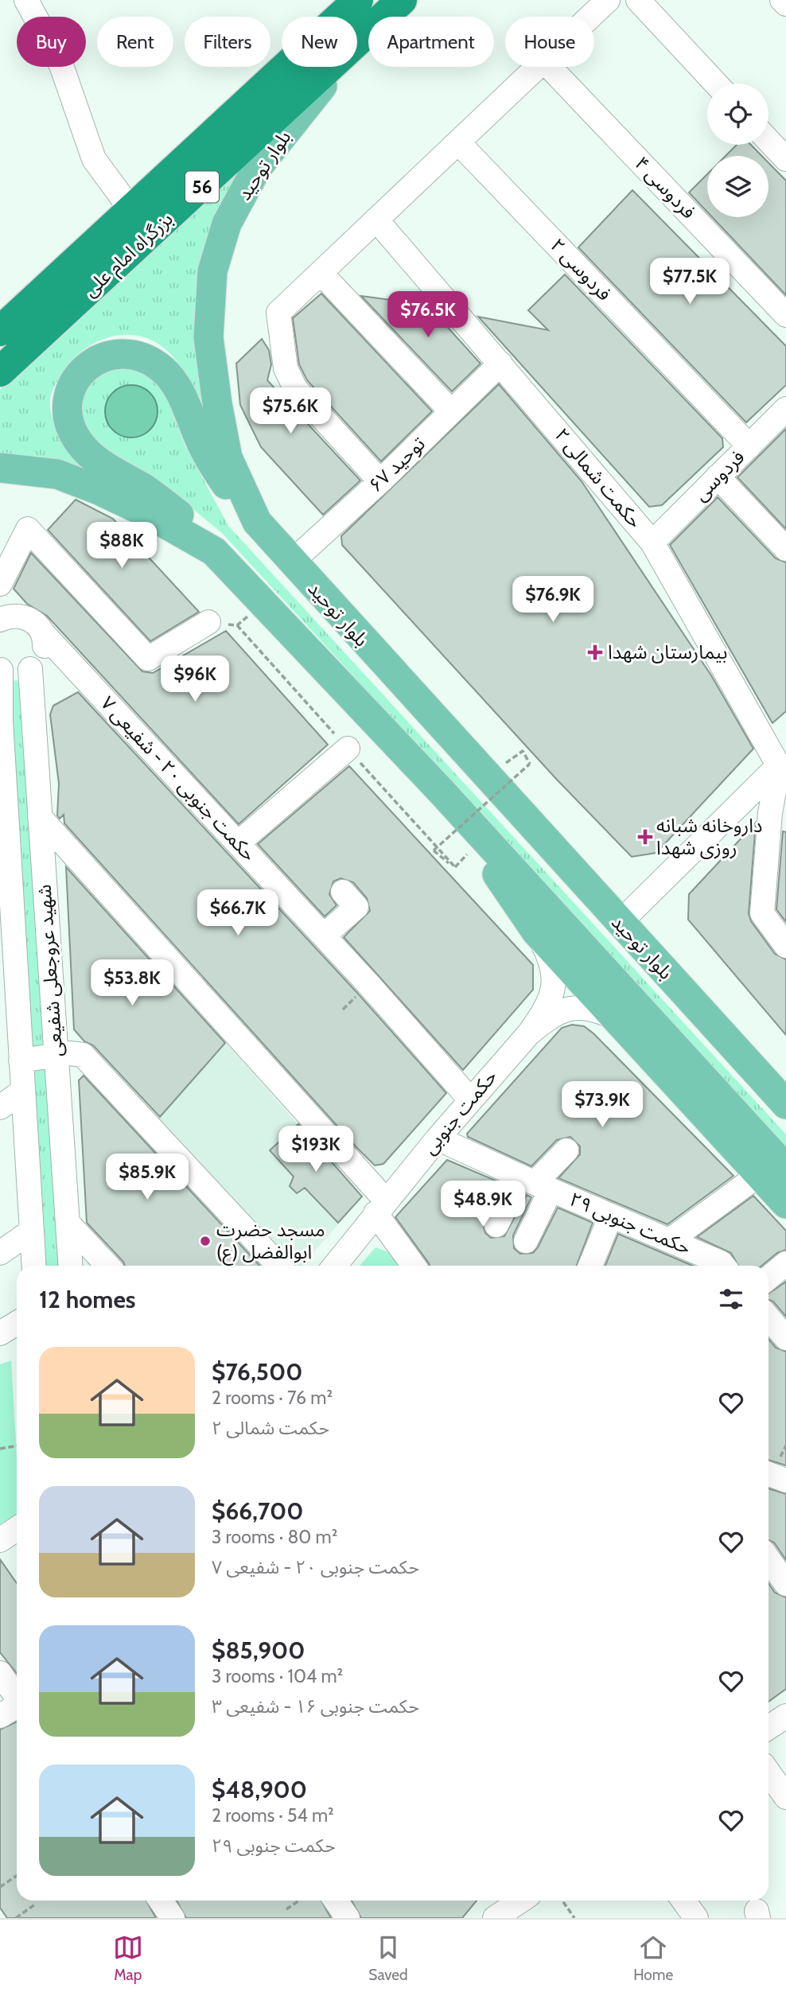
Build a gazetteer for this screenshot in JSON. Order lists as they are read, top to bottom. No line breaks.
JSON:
{"streets":{"highway":["56","بزرگراه امام علی"],"main road":["بلوار توحید"],"street":["فردوسی ۴","فردوسی ۲","توحید ۶۷","فردوسی","حکمت شمالی ۲","حکمت جنوبی ۲۰ - شفیعی ۷","شهید عروجعلی شفیعی","حکمت جنوبی","حکمت جنوبی ۲۹"]},"crossings":[["بلوار توحید","بزرگراه امام علی"],["بلوار توحید","توحید ۶۷"],["فردوسی ۲","فردوسی"],["توحید ۶۷","حکمت شمالی ۲"],["فردوسی","حکمت شمالی ۲"],["حکمت جنوبی ۲۰ - شفیعی ۷","حکمت جنوبی"],["حکمت جنوبی","حکمت جنوبی ۲۹"]],"places":{"health":["بیمارستان شهدا","داروخانه شبانه روزی شهدا"],"other":["مسجد حضرت ابوالفضل (ع)"]},"page":{"chip":["Buy","Rent","Filters","New","Apartment","House"],"price":["$77.5K","$76.5K","$75.6K","$88K","$76.9K","$96K","$66.7K","$53.8K","$73.9K","$193K","$85.9K","$48.9K"],"heading":"12 homes","list":[{"name":"$76,500","note":"2 rooms · 76 m² · حکمت شمالی ۲"},{"name":"$66,700","note":"3 rooms · 80 m² · حکمت جنوبی ۲۰ - شفیعی ۷"},{"name":"$85,900","note":"3 rooms · 104 m² · حکمت جنوبی ۱۶ - شفیعی ۳"},{"name":"$48,900","note":"2 rooms · 54 m² · حکمت جنوبی ۲۹"}],"tabs":["Map","Saved","Home"]}}
